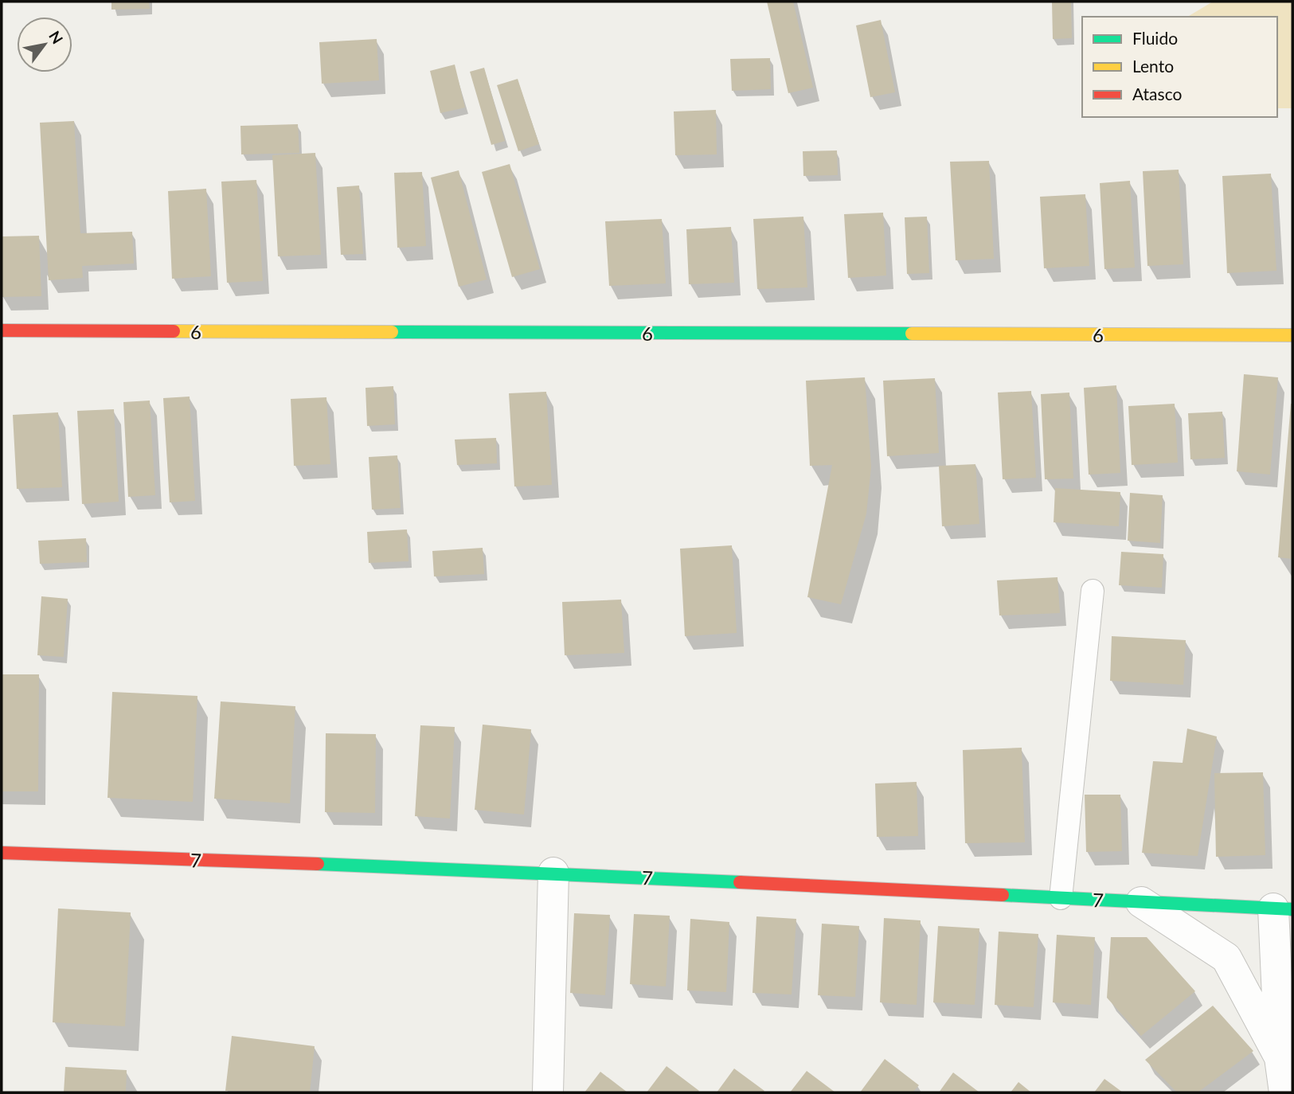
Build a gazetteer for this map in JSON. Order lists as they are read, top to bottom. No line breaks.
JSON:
{"streets":{"street":["6","7"]},"legend":["Fluido","Lento","Atasco"],"north":"top right"}
